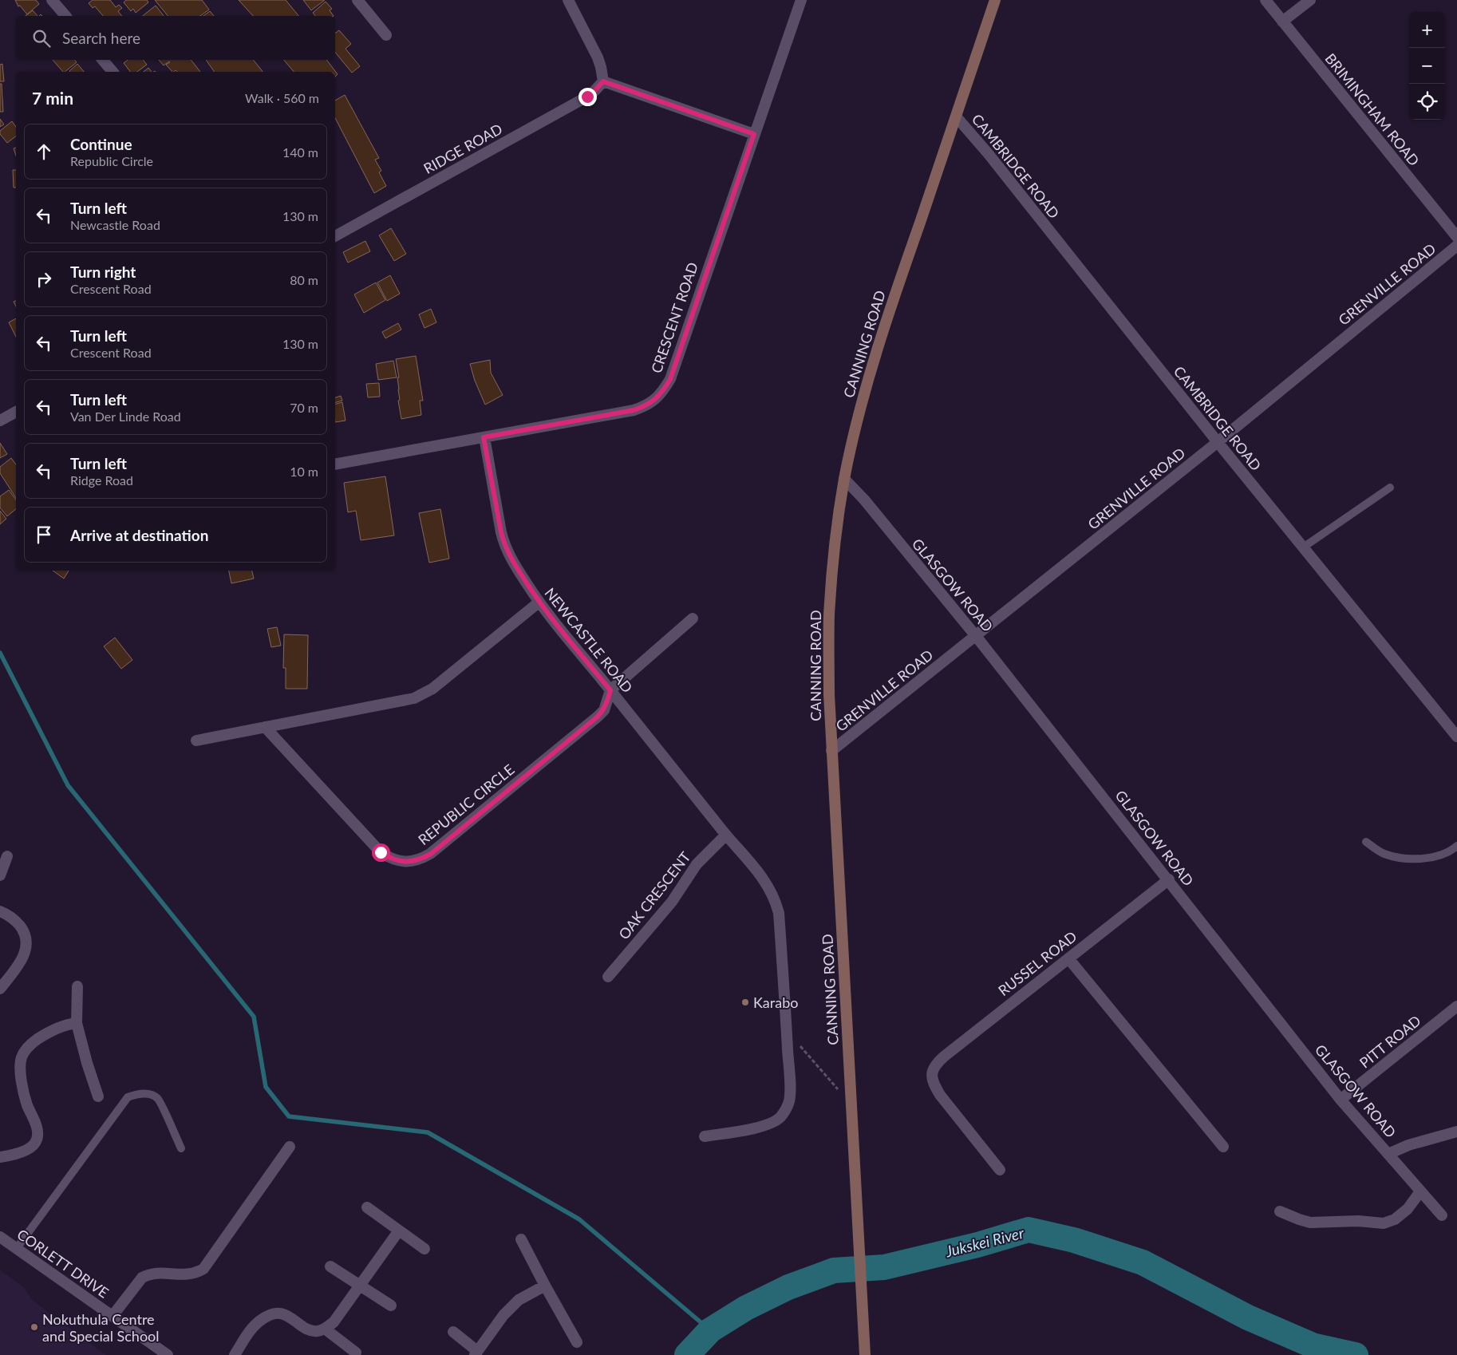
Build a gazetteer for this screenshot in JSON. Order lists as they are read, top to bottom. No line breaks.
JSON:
{"streets":{"main road":["CANNING ROAD"],"street":["BRIMINGHAM ROAD","RIDGE ROAD","CAMBRIDGE ROAD","GRENVILLE ROAD","CRESCENT ROAD","GLASGOW ROAD","NEWCASTLE ROAD","REPUBLIC CIRCLE","OAK CRESCENT","RUSSEL ROAD","PITT ROAD","CORLETT DRIVE"]},"crossings":[["CAMBRIDGE ROAD","GRENVILLE ROAD"],["CAMBRIDGE ROAD","CANNING ROAD"],["GRENVILLE ROAD","CANNING ROAD"],["GRENVILLE ROAD","GLASGOW ROAD"],["CRESCENT ROAD","NEWCASTLE ROAD"],["CANNING ROAD","GLASGOW ROAD"],["GLASGOW ROAD","RUSSEL ROAD"],["GLASGOW ROAD","PITT ROAD"],["NEWCASTLE ROAD","REPUBLIC CIRCLE"],["NEWCASTLE ROAD","OAK CRESCENT"]],"water":["Jukskei River"],"places":["Karabo","Nokuthula Centre and Special School"],"page":{"map_buttons":["+","−"],"search":"Search here","heading":["7 min","Walk · 560 m"],"list":[["Continue","Republic Circle","140 m"],["Turn left","Newcastle Road","130 m"],["Turn right","Crescent Road","80 m"],["Turn left","Crescent Road","130 m"],["Turn left","Van Der Linde Road","70 m"],["Turn left","Ridge Road","10 m"],"Arrive at destination"]}}
